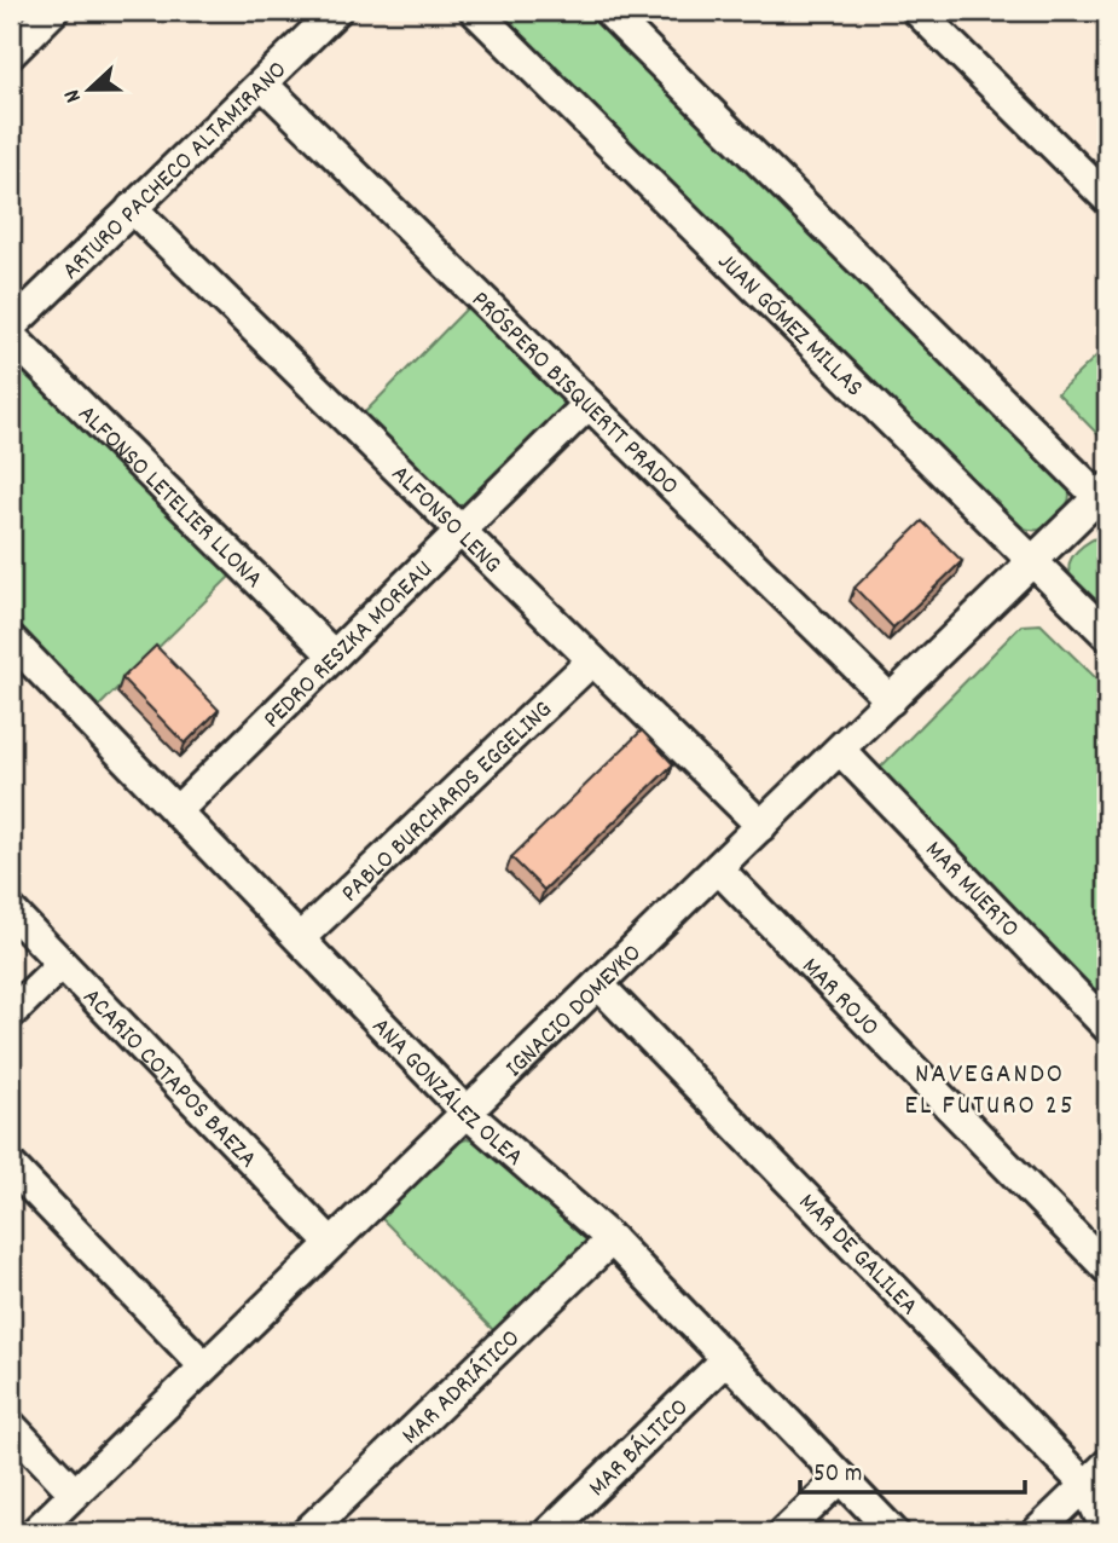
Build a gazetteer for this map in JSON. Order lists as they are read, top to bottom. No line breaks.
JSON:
{"streets":{"street":["ARTURO PACHECO ALTAMIRANO","JUAN GÓMEZ MILLAS","PRÓSPERO BISQUERTT PRADO","ALFONSO LETELIER LLONA","ALFONSO LENG","PEDRO RESZKA MOREAU","PABLO BURCHARDS EGGELING","MAR MUERTO","MAR ROJO","IGNACIO DOMEYKO","ACARIO COTAPOS BAEZA","ANA GONZÁLEZ OLEA","MAR DE GALILEA","MAR ADRIÁTICO","MAR BÁLTICO"]},"crossings":[["ARTURO PACHECO ALTAMIRANO","PRÓSPERO BISQUERTT PRADO"],["ARTURO PACHECO ALTAMIRANO","ALFONSO LENG"],["JUAN GÓMEZ MILLAS","IGNACIO DOMEYKO"],["PRÓSPERO BISQUERTT PRADO","PEDRO RESZKA MOREAU"],["PRÓSPERO BISQUERTT PRADO","IGNACIO DOMEYKO"],["ALFONSO LETELIER LLONA","PEDRO RESZKA MOREAU"],["ALFONSO LENG","PEDRO RESZKA MOREAU"],["ALFONSO LENG","PABLO BURCHARDS EGGELING"],["ALFONSO LENG","IGNACIO DOMEYKO"],["PEDRO RESZKA MOREAU","ANA GONZÁLEZ OLEA"],["PABLO BURCHARDS EGGELING","ANA GONZÁLEZ OLEA"],["MAR MUERTO","IGNACIO DOMEYKO"],["MAR ROJO","IGNACIO DOMEYKO"],["IGNACIO DOMEYKO","ACARIO COTAPOS BAEZA"],["IGNACIO DOMEYKO","ANA GONZÁLEZ OLEA"],["IGNACIO DOMEYKO","MAR DE GALILEA"],["ANA GONZÁLEZ OLEA","MAR ADRIÁTICO"],["ANA GONZÁLEZ OLEA","MAR BÁLTICO"]],"districts":["NAVEGANDO EL FUTURO 25"],"scale_bar":"50 m","north":"left"}
